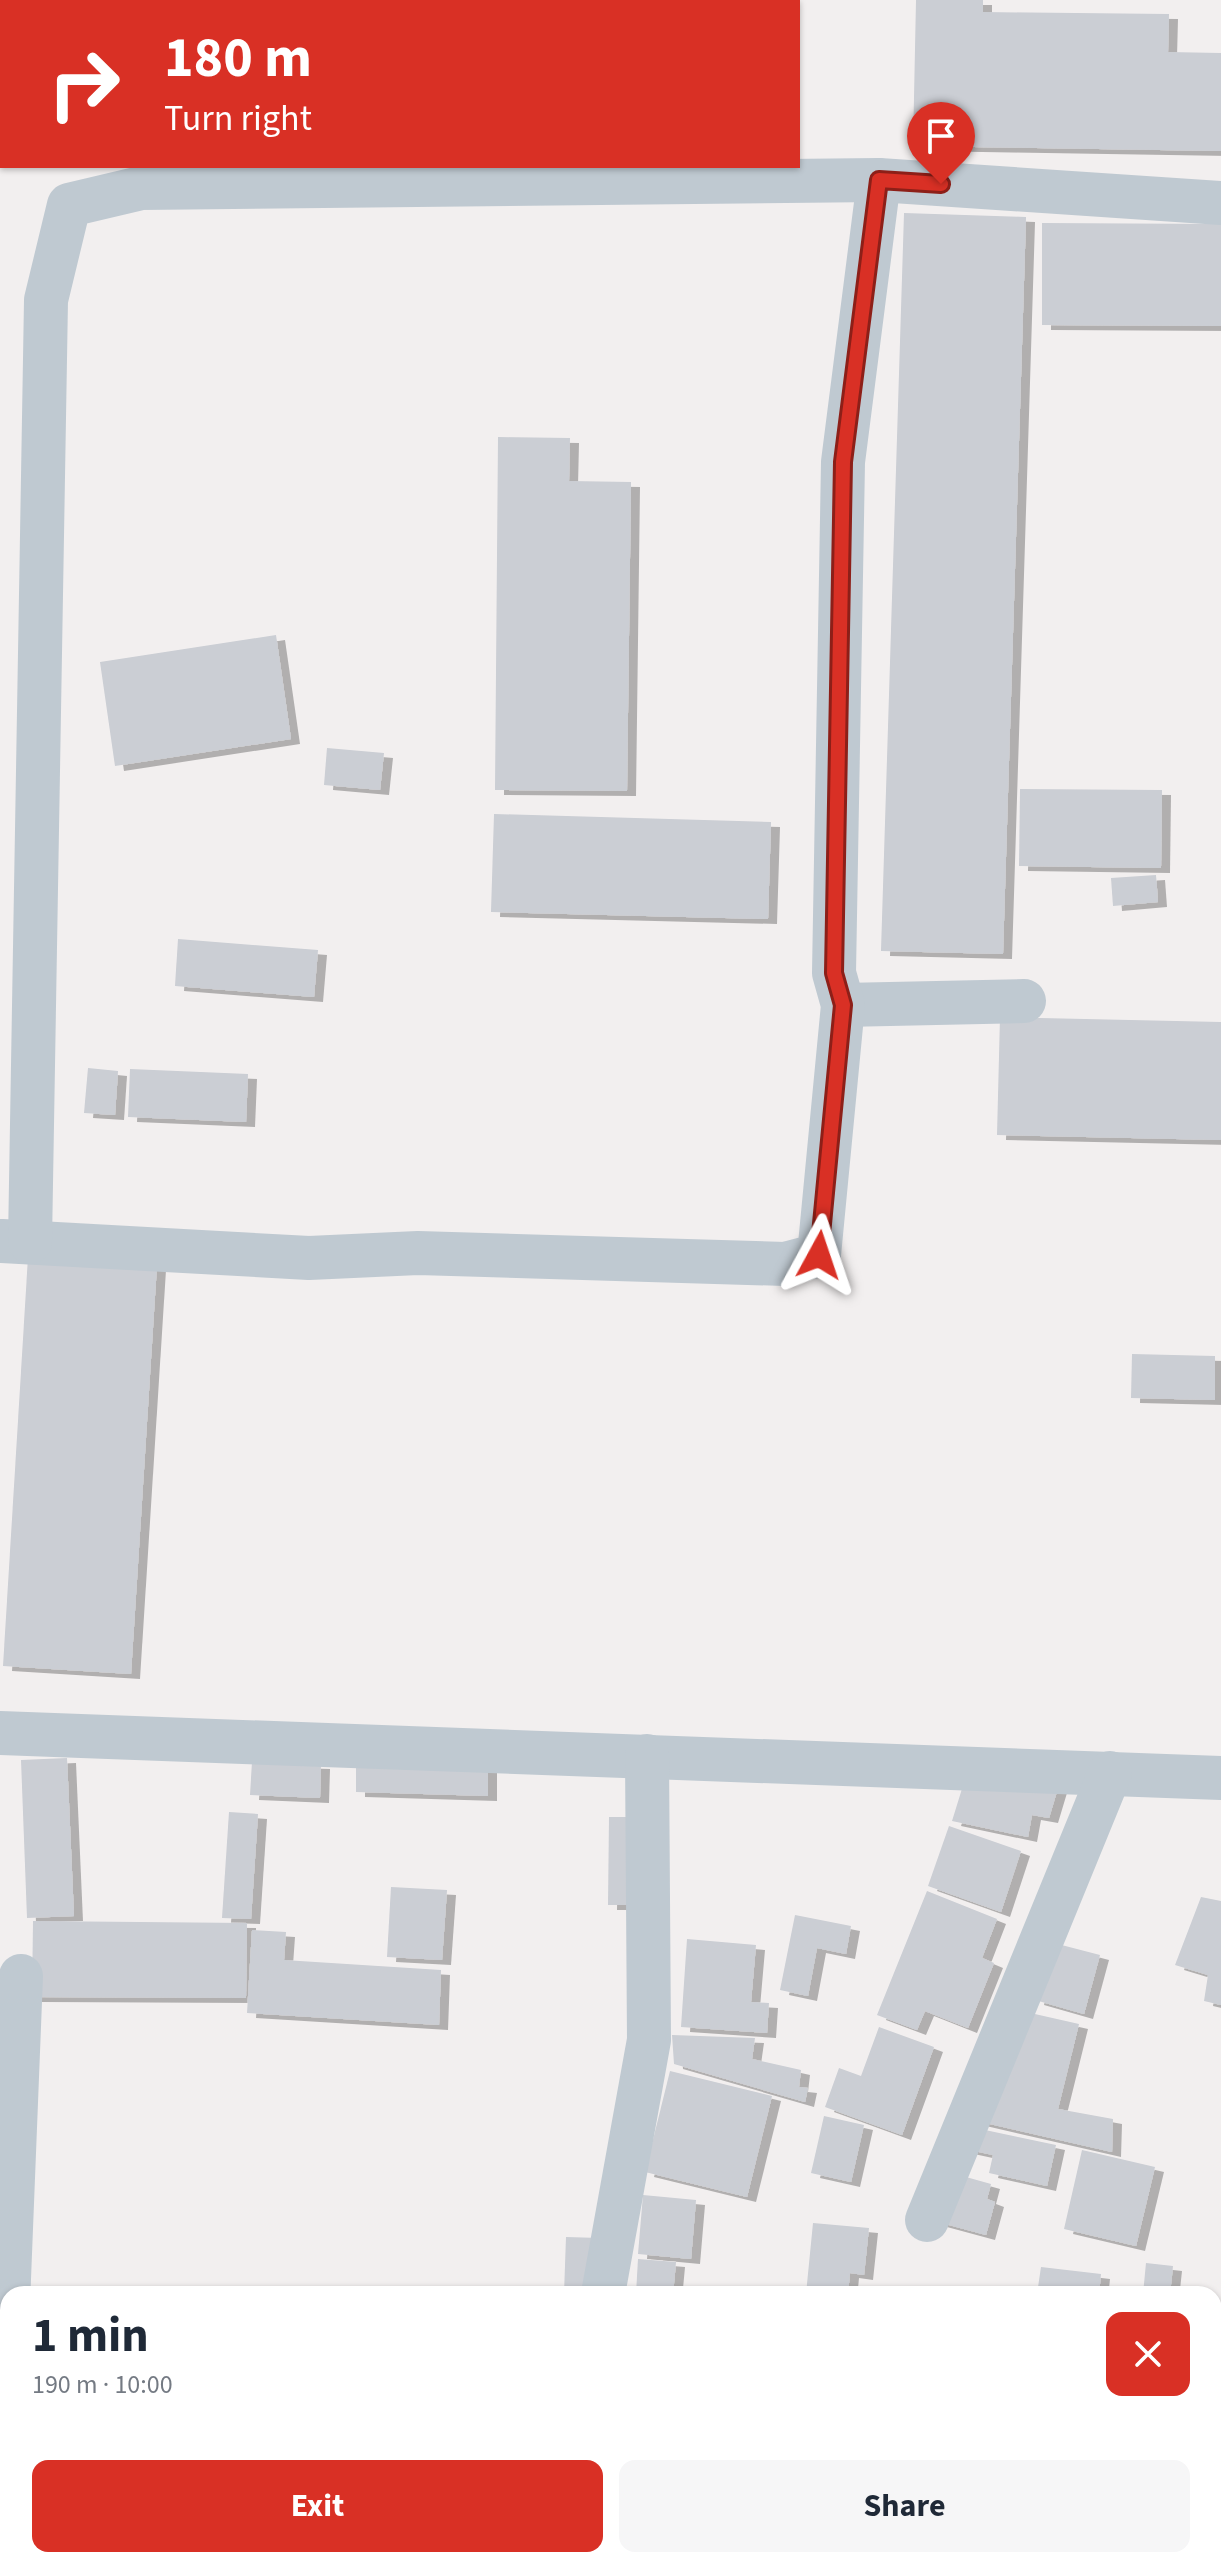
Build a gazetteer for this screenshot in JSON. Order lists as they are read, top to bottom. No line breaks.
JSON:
{"page":{"turn":["180 m","Turn right"],"heading":["1 min","190 m · 10:00"],"buttons":["Exit","Share"]}}
